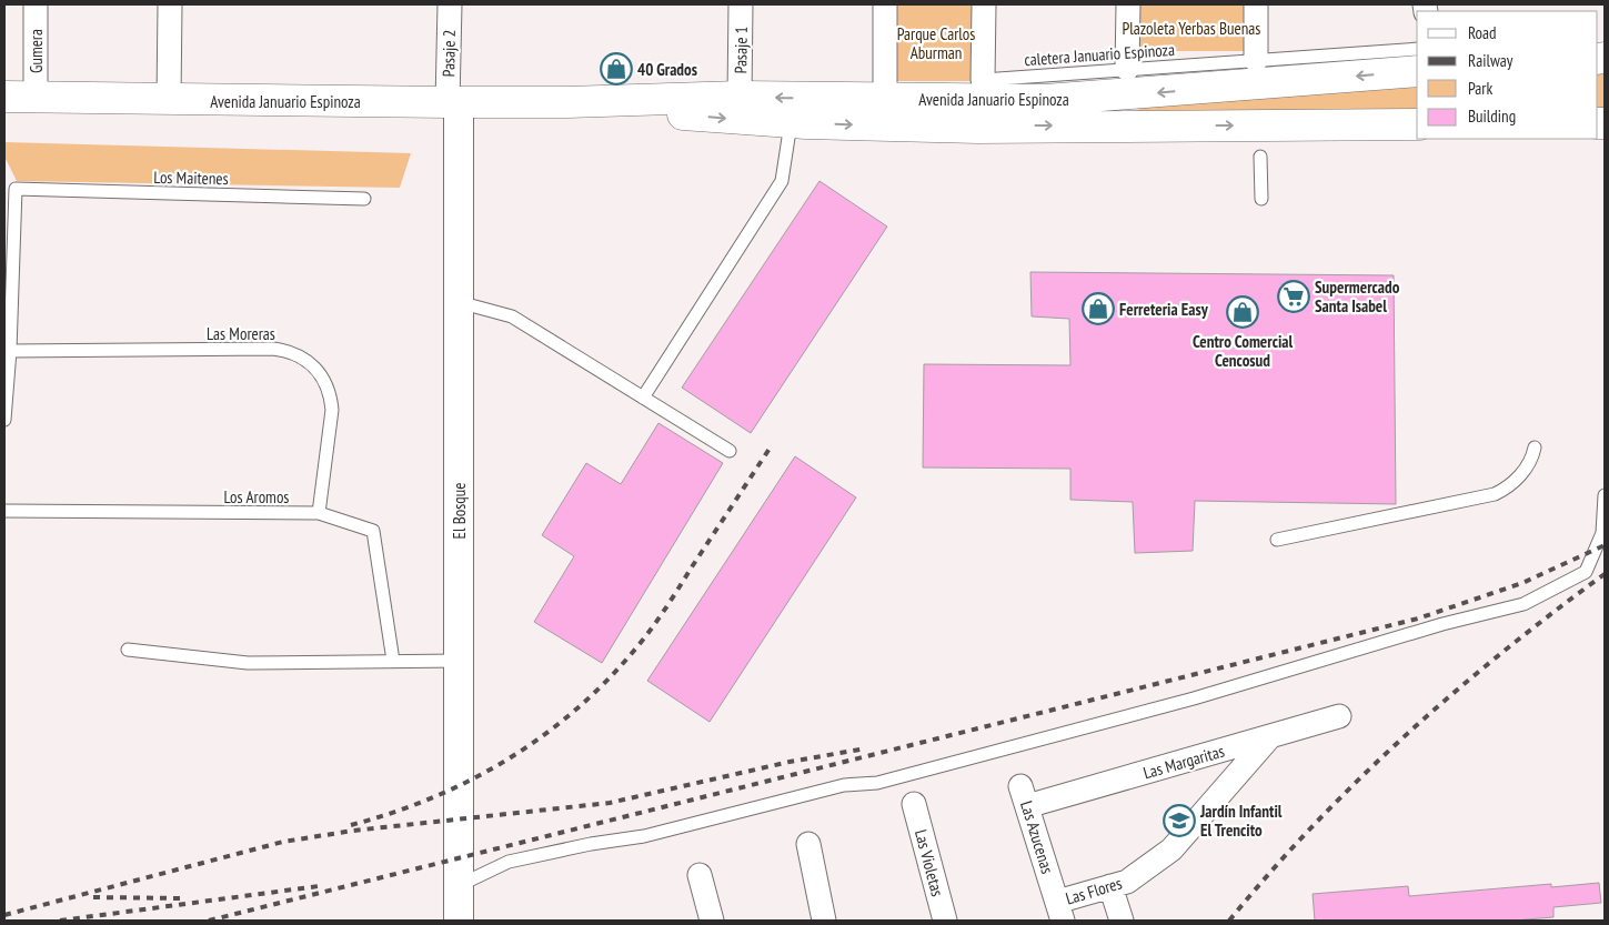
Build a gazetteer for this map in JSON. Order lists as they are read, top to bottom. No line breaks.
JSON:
{"streets":{"main road":["Avenida Januario Espinoza"],"street":["Pasaje 1","Gumera","Pasaje 2","El Bosque","Las Margaritas","Las Azucenas","Las Violetas","Las Flores"],"lane":["caletera Januario Espinoza","Los Maitenes","Las Moreras","Los Aromos"]},"crossings":[["Pasaje 1","Avenida Januario Espinoza"],["Gumera","Avenida Januario Espinoza"],["Pasaje 2","Avenida Januario Espinoza"],["Pasaje 2","El Bosque"],["Avenida Januario Espinoza","El Bosque"],["Los Maitenes","Las Moreras"],["Las Moreras","Los Aromos"],["Las Margaritas","Las Azucenas"],["Las Margaritas","Las Flores"],["Las Azucenas","Las Flores"]],"parks":["Plazoleta Yerbas Buenas","Parque Carlos Aburman"],"places":{"shop":["40 Grados","Ferreteria Easy","Centro Comercial Cencosud"],"supermarket":["Supermercado Santa Isabel"],"school or university":["Jardín Infantil El Trencito"]},"legend":["Road","Railway","Park","Building"]}
